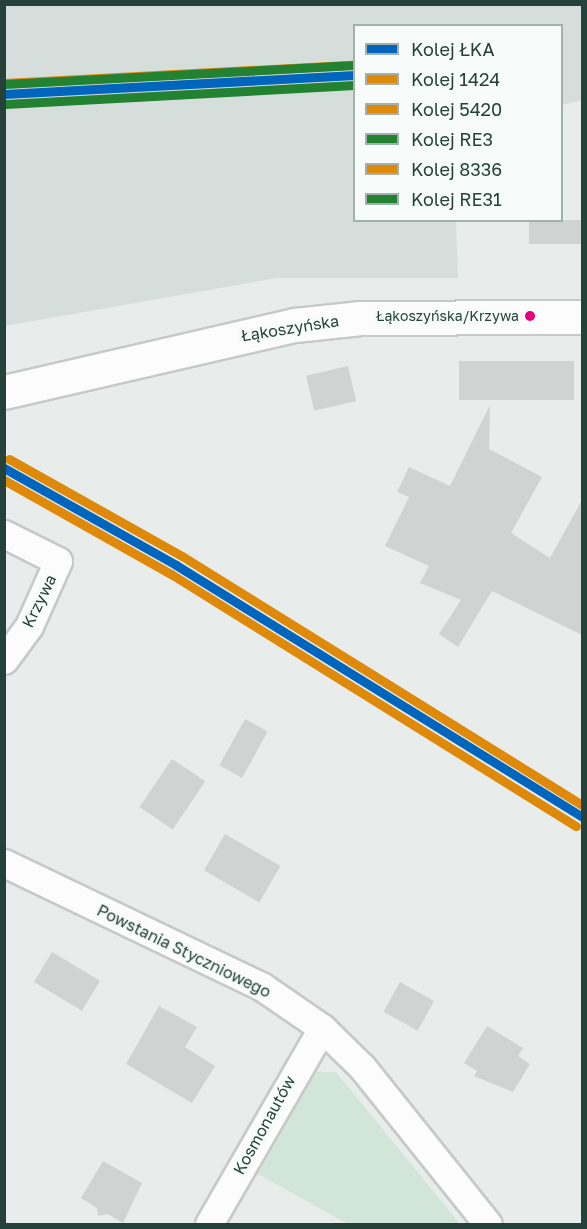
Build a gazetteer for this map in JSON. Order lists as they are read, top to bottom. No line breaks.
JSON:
{"streets":{"street":["Łąkoszyńska","Krzywa","Powstania Styczniowego","Kosmonautów"]},"crossings":[["Powstania Styczniowego","Kosmonautów"]],"places":["Łąkoszyńska/Krzywa"],"lines":["rail line 8336","rail line RE31","rail line ŁKA","rail line RE3","rail line 5420","rail line 1424"],"legend":["Kolej ŁKA","Kolej 1424","Kolej 5420","Kolej RE3","Kolej 8336","Kolej RE31"]}
